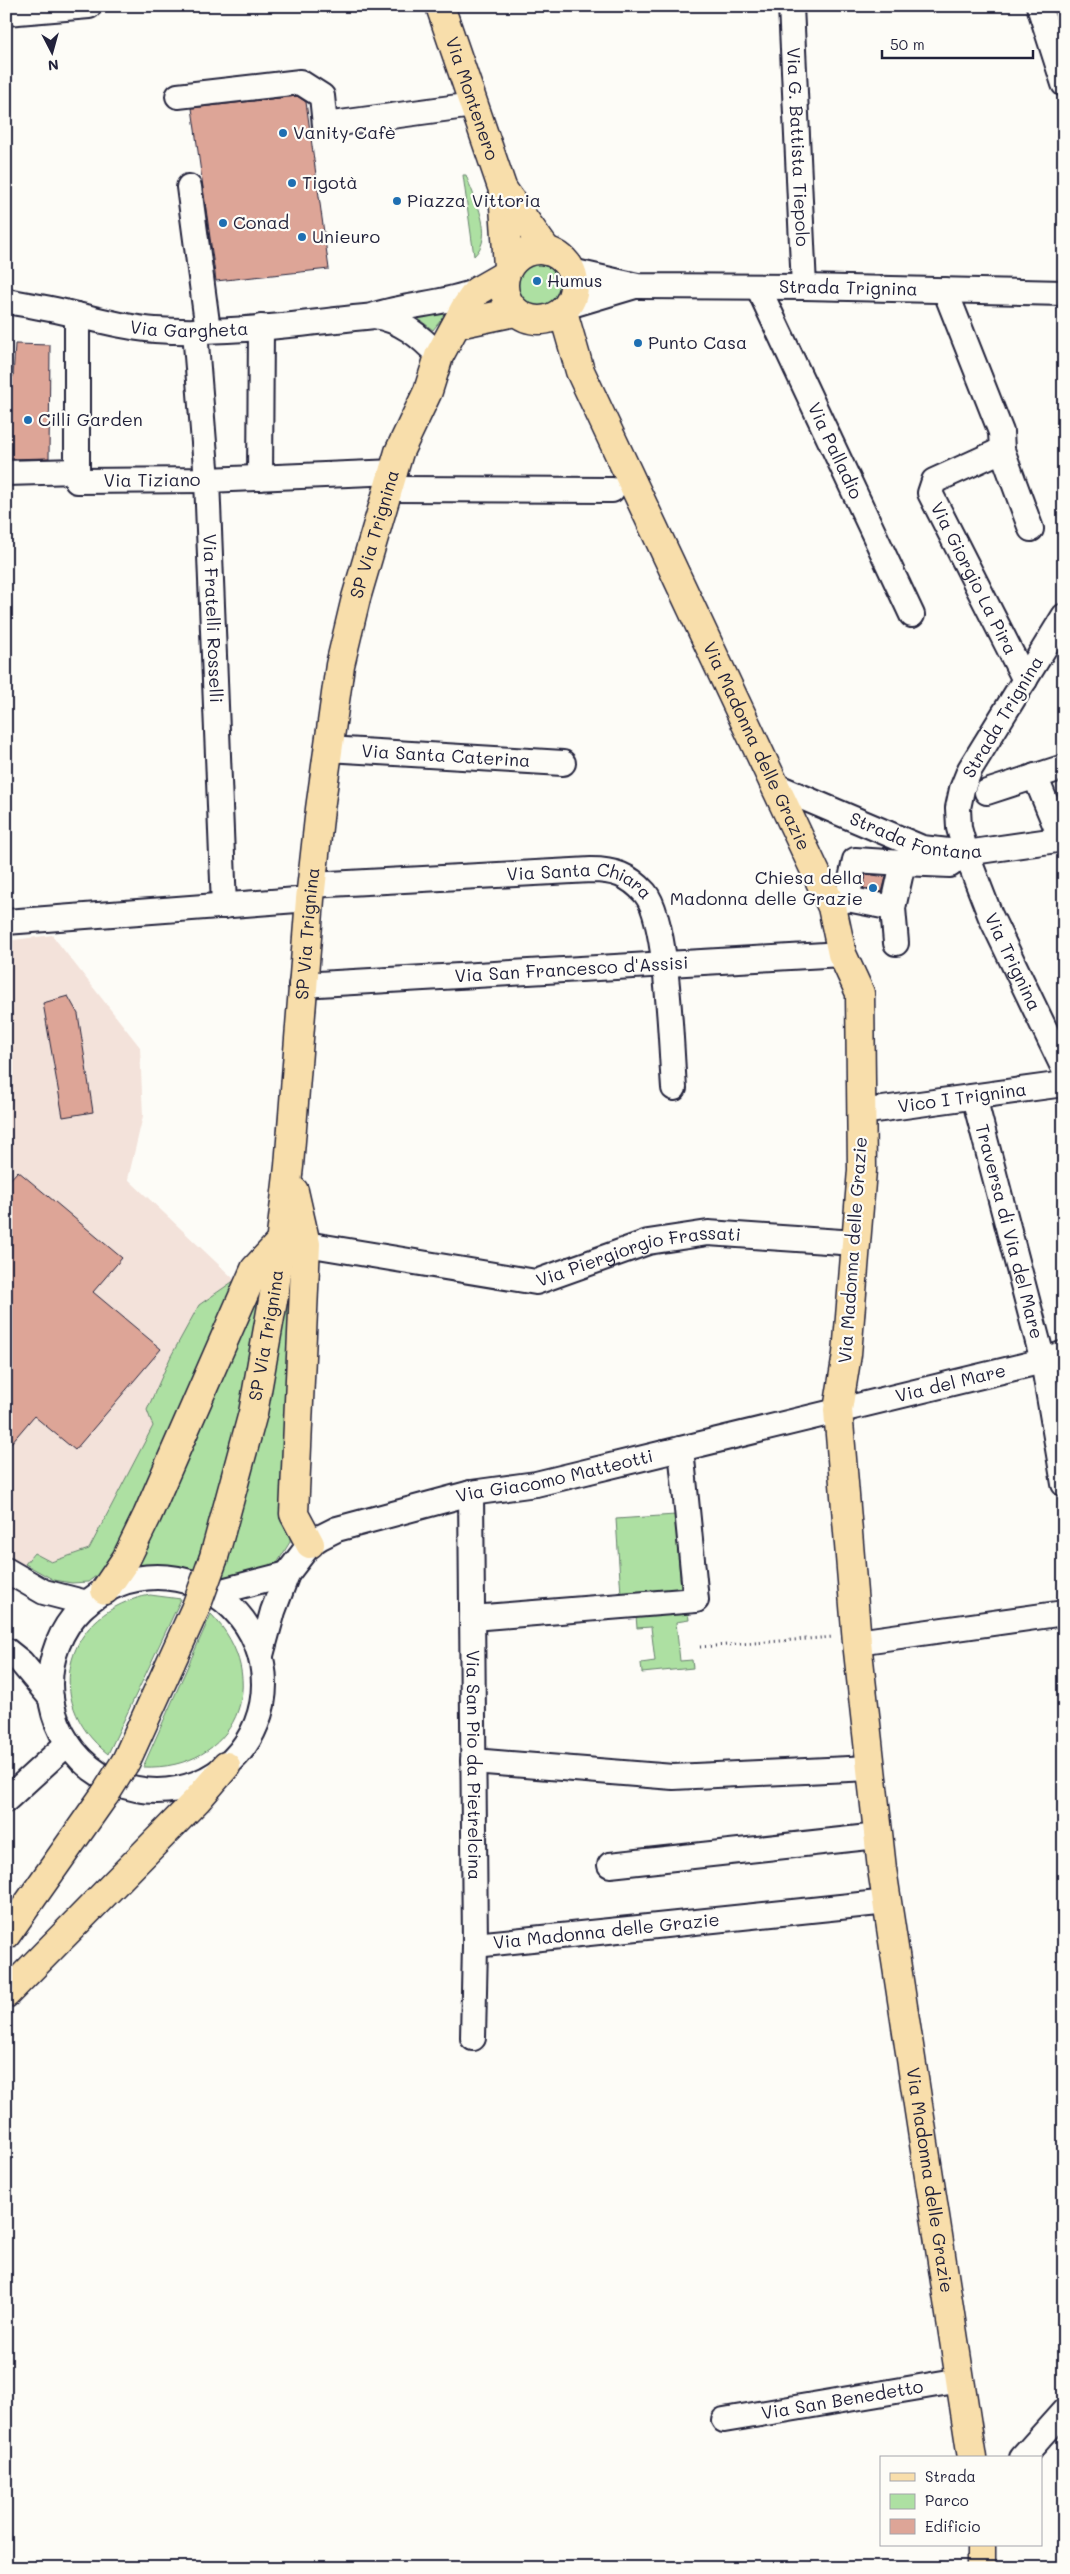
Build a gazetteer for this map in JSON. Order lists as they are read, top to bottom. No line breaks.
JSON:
{"streets":{"main road":["Via Montenero","SP Via Trignina","Via Madonna delle Grazie"],"street":["Via G. Battista Tiepolo","Strada Trignina","Via Gargheta","Via Palladio","Via Tiziano","Via Giorgio La Pira","Via Fratelli Rosselli","Via Santa Caterina","Strada Fontana","Via Santa Chiara","Via Trignina","Via San Francesco d'Assisi","Vico I Trignina","Traversa di Via del Mare","Via Piergiorgio Frassati","Via del Mare","Via Giacomo Matteotti","Via San Pio da Pietrelcina","Via San Benedetto"]},"crossings":[["Via G. Battista Tiepolo","Strada Trignina"],["Strada Trignina","Via Palladio"],["Strada Trignina","Via Giorgio La Pira"],["Strada Trignina","Via Madonna delle Grazie"],["Strada Trignina","Strada Fontana"],["Strada Trignina","Via Trignina"],["Via Gargheta","Via Fratelli Rosselli"],["Via Tiziano","SP Via Trignina"],["Via Tiziano","Via Fratelli Rosselli"],["SP Via Trignina","Via Santa Caterina"],["SP Via Trignina","Via Santa Chiara"],["SP Via Trignina","Via San Francesco d'Assisi"],["SP Via Trignina","Via Piergiorgio Frassati"],["Via Fratelli Rosselli","Via Santa Chiara"],["Via Madonna delle Grazie","Strada Fontana"],["Via Madonna delle Grazie","Via San Francesco d'Assisi"],["Via Madonna delle Grazie","Vico I Trignina"],["Via Madonna delle Grazie","Via Piergiorgio Frassati"],["Via Madonna delle Grazie","Via del Mare"],["Via Madonna delle Grazie","Via Giacomo Matteotti"],["Via Madonna delle Grazie","Via San Pio da Pietrelcina"],["Via Madonna delle Grazie","Via San Benedetto"],["Strada Fontana","Via Trignina"],["Via Santa Chiara","Via San Francesco d'Assisi"],["Vico I Trignina","Traversa di Via del Mare"],["Traversa di Via del Mare","Via del Mare"],["Via del Mare","Via Giacomo Matteotti"],["Via Giacomo Matteotti","Via San Pio da Pietrelcina"]],"places":["Vanity Cafè","Tigotà","Piazza Vittoria","Conad","Unieuro","Humus","Punto Casa","Cilli Garden","Chiesa della Madonna delle Grazie"],"legend":["Strada","Parco","Edificio"],"scale_bar":"50 m","north":"bottom"}
